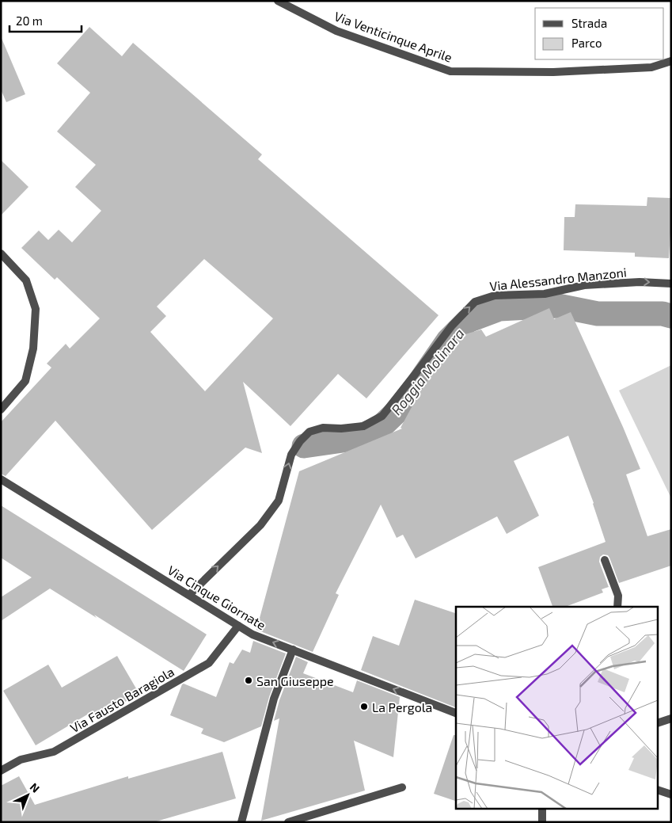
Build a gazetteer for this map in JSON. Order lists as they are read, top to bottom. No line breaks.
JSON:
{"streets":{"street":["Via Venticinque Aprile","Via Alessandro Manzoni","Via Cinque Giornate","Via Fausto Baragiola"]},"crossings":[["Via Alessandro Manzoni","Via Cinque Giornate"],["Via Cinque Giornate","Via Fausto Baragiola"]],"one_way":["Via Alessandro Manzoni","Via Cinque Giornate"],"water":["Roggia Molinara"],"places":["San Giuseppe","La Pergola"],"legend":["Strada","Parco"],"scale_bar":"20 m","north":"top right"}
